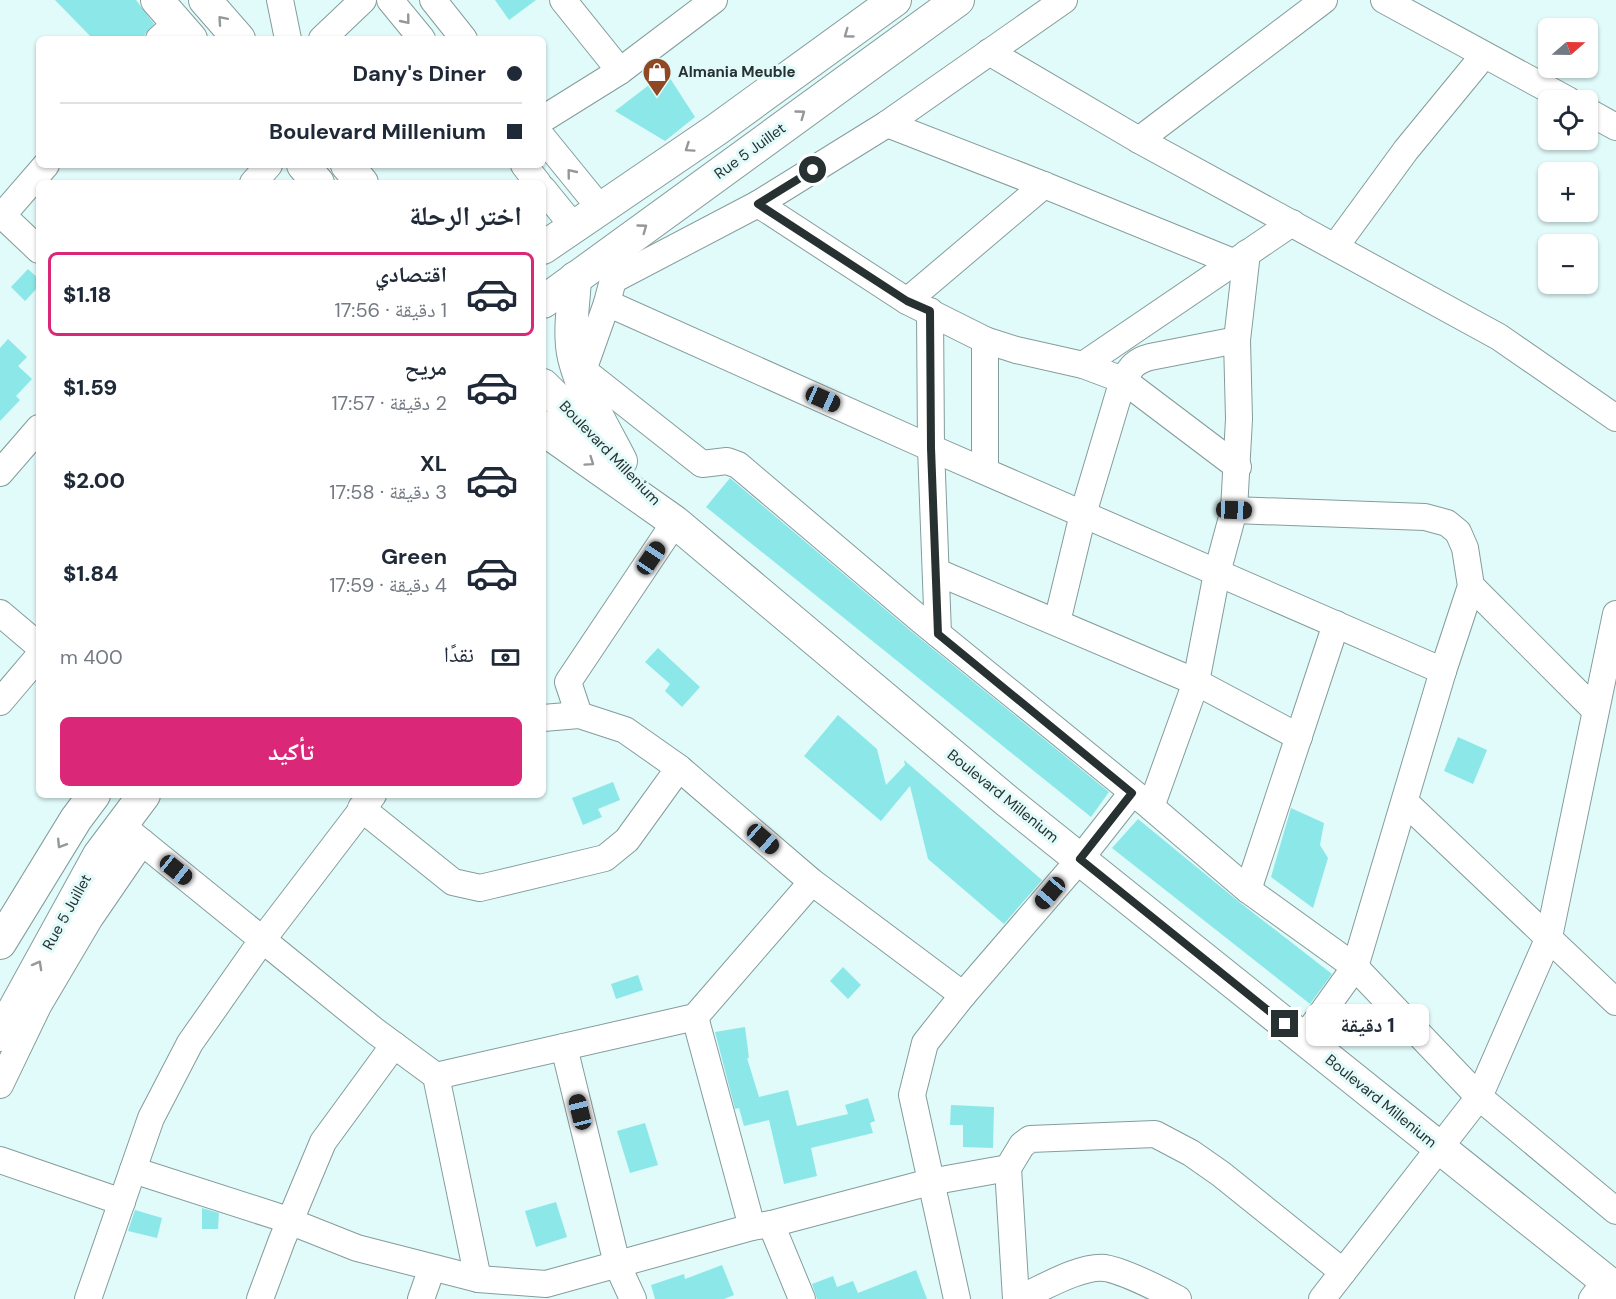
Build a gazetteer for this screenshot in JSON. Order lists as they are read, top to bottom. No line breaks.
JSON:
{"streets":{"main road":["Rue 5 Juillet","Boulevard Millenium"]},"places":{"shop":["Almania Meuble"]},"north":"right","page":{"map_buttons":["+","−"],"banner":["Dany's Diner","Boulevard Millenium"],"heading":"اختر الرحلة","list":[{"name":"اقتصادي","note":"1 دقيقة · 17:56","value":"$1.18"},{"name":"مريح","note":"2 دقيقة · 17:57","value":"$1.59"},{"name":"XL","note":"3 دقيقة · 17:58","value":"$2.00"},{"name":"Green","note":"4 دقيقة · 17:59","value":"$1.84"}],"pay":["نقدًا","400 m"],"buttons":"تأكيد","bubble":"1 دقيقة"}}
